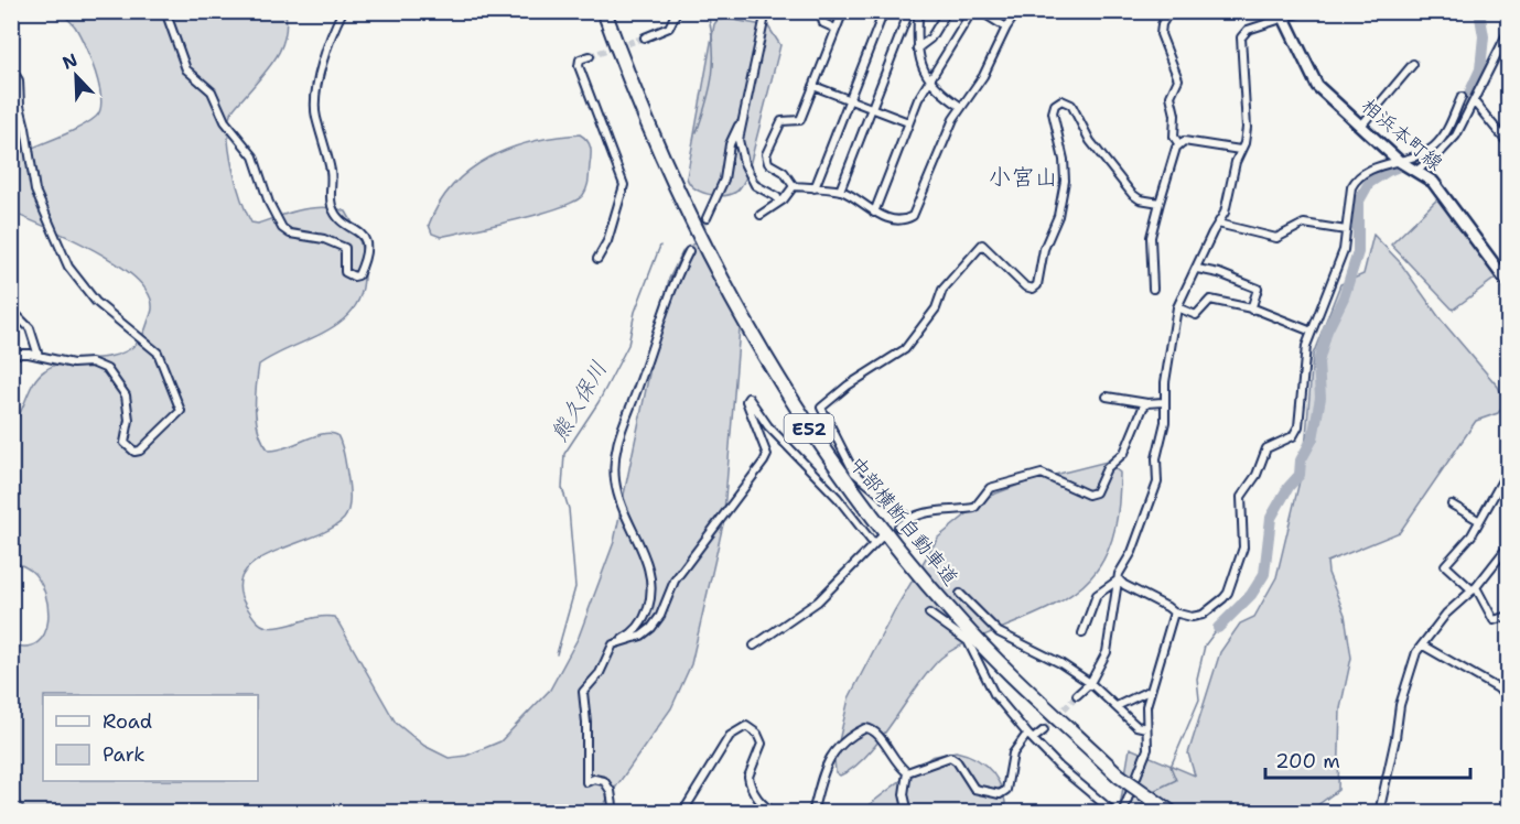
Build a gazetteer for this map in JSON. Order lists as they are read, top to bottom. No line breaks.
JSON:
{"streets":{"highway":["E52","中部横断自動車道"],"main road":["相浜本町線"]},"districts":["小宮山"],"water":["熊久保川"],"legend":["Road","Park"],"scale_bar":"200 m","north":"top left"}
